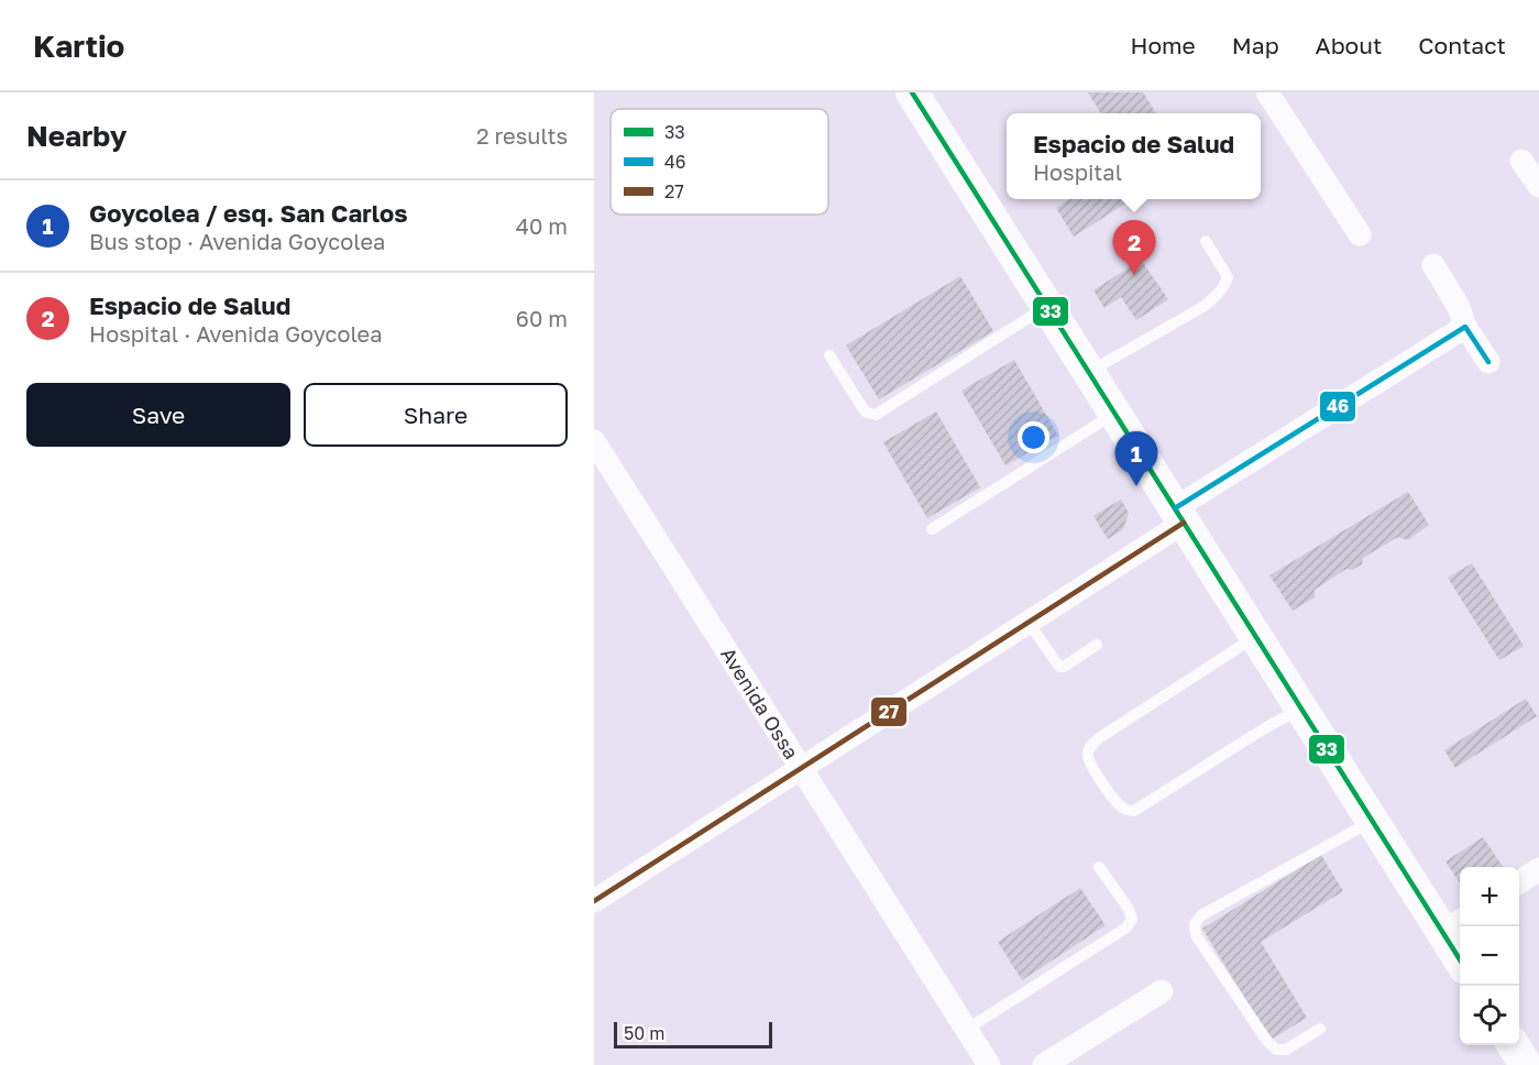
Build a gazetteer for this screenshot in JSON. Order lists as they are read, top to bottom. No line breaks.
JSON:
{"streets":{"street":["Avenida Ossa"]},"lines":["transit line 33","transit line 46","transit line 27"],"legend":["33","46","27"],"scale_bar":"50 m","page":{"header":"Kartio","nav":["Home","Map","About","Contact"],"heading":["Nearby","2 results"],"popup":["Espacio de Salud","Hospital"],"list":[{"mark":"1","name":"Goycolea / esq. San Carlos","note":"Bus stop · Avenida Goycolea","value":"40 m"},{"mark":"2","name":"Espacio de Salud","note":"Hospital · Avenida Goycolea","value":"60 m"}],"pins":["2","1"],"buttons":["Save","Share"],"map_buttons":["+","−"],"scale":"50 m"}}
